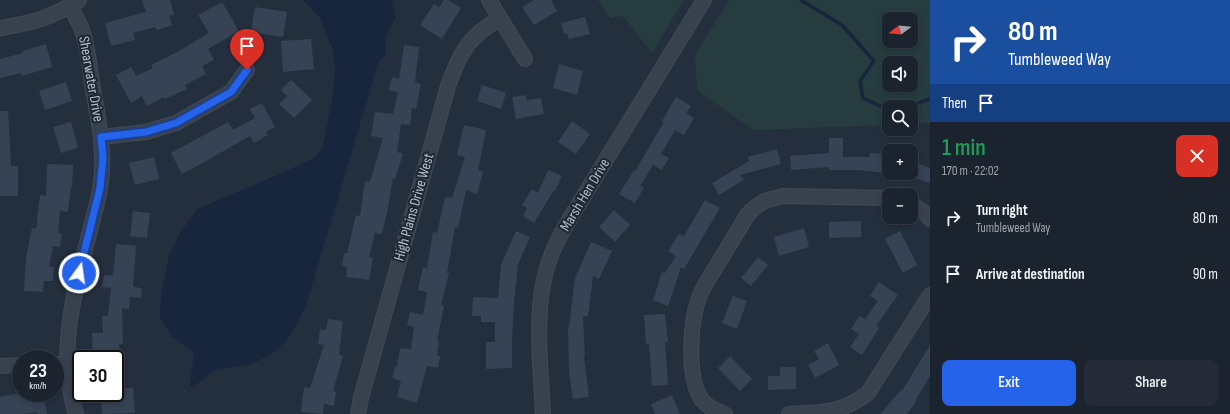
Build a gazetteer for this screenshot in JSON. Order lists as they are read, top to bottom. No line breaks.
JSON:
{"streets":{"street":["Shearwater Drive","Marsh Hen Drive","High Plains Drive West"]},"north":"left","page":{"turn":["80 m","Tumbleweed Way"],"map_buttons":["+","−"],"then":"Then","heading":["1 min","170 m · 22:02"],"list":[{"name":"Turn right","note":"Tumbleweed Way","value":"80 m"},{"name":"Arrive at destination","value":"90 m"}],"speed":"23 km/h","limit":"30","buttons":["Exit","Share"]}}
